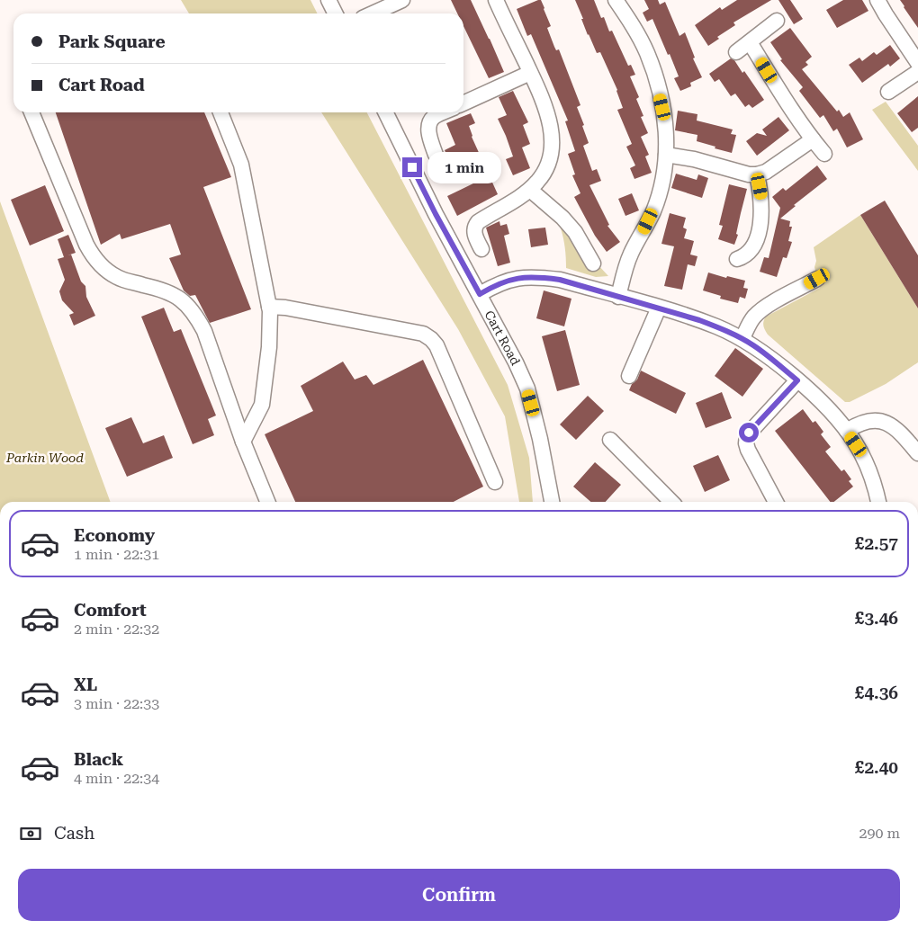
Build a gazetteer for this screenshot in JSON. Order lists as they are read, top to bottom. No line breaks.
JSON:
{"streets":{"street":["Cart Road"]},"parks":["Parkin Wood"],"page":{"banner":["Park Square","Cart Road"],"bubble":"1 min","list":[{"name":"Economy","note":"1 min · 22:31","value":"£2.57"},{"name":"Comfort","note":"2 min · 22:32","value":"£3.46"},{"name":"XL","note":"3 min · 22:33","value":"£4.36"},{"name":"Black","note":"4 min · 22:34","value":"£2.40"}],"pay":["Cash","290 m"],"buttons":"Confirm"}}
